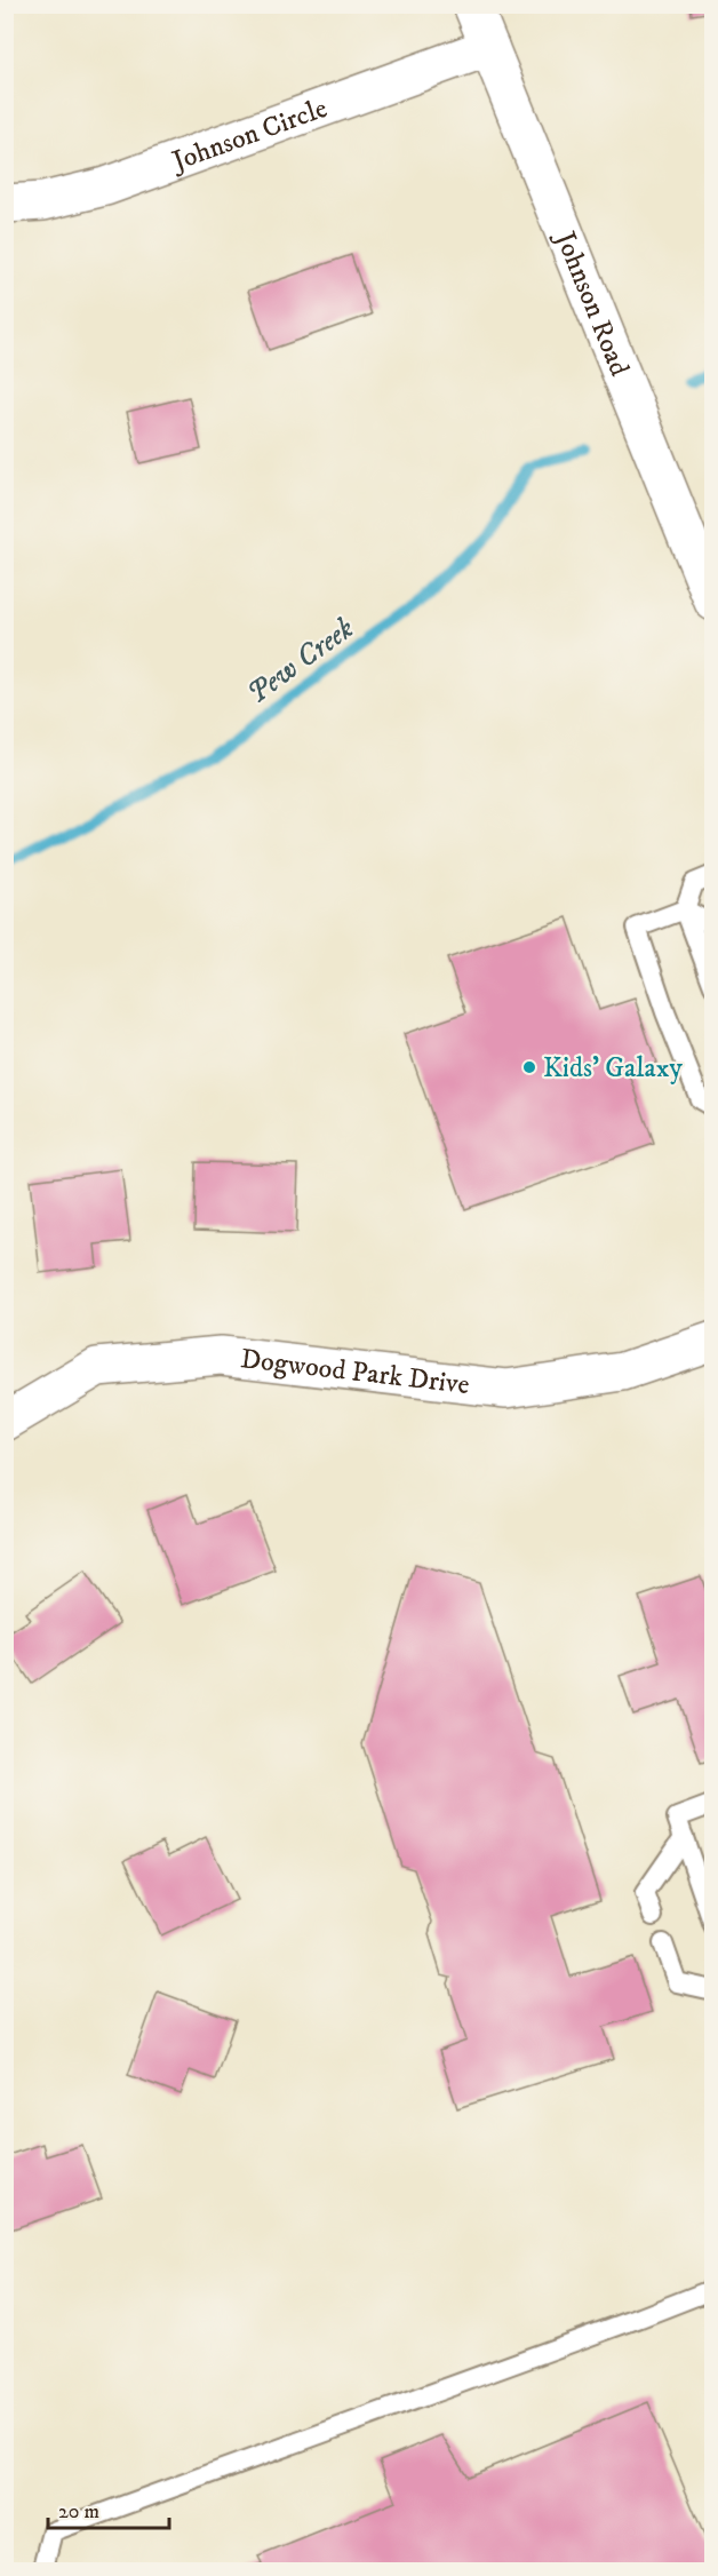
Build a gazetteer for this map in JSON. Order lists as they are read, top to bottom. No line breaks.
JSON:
{"streets":{"street":["Johnson Circle","Johnson Road","Dogwood Park Drive"]},"crossings":[["Johnson Circle","Johnson Road"]],"water":["Pew Creek"],"places":["Kids' Galaxy"],"scale_bar":"20 m"}
